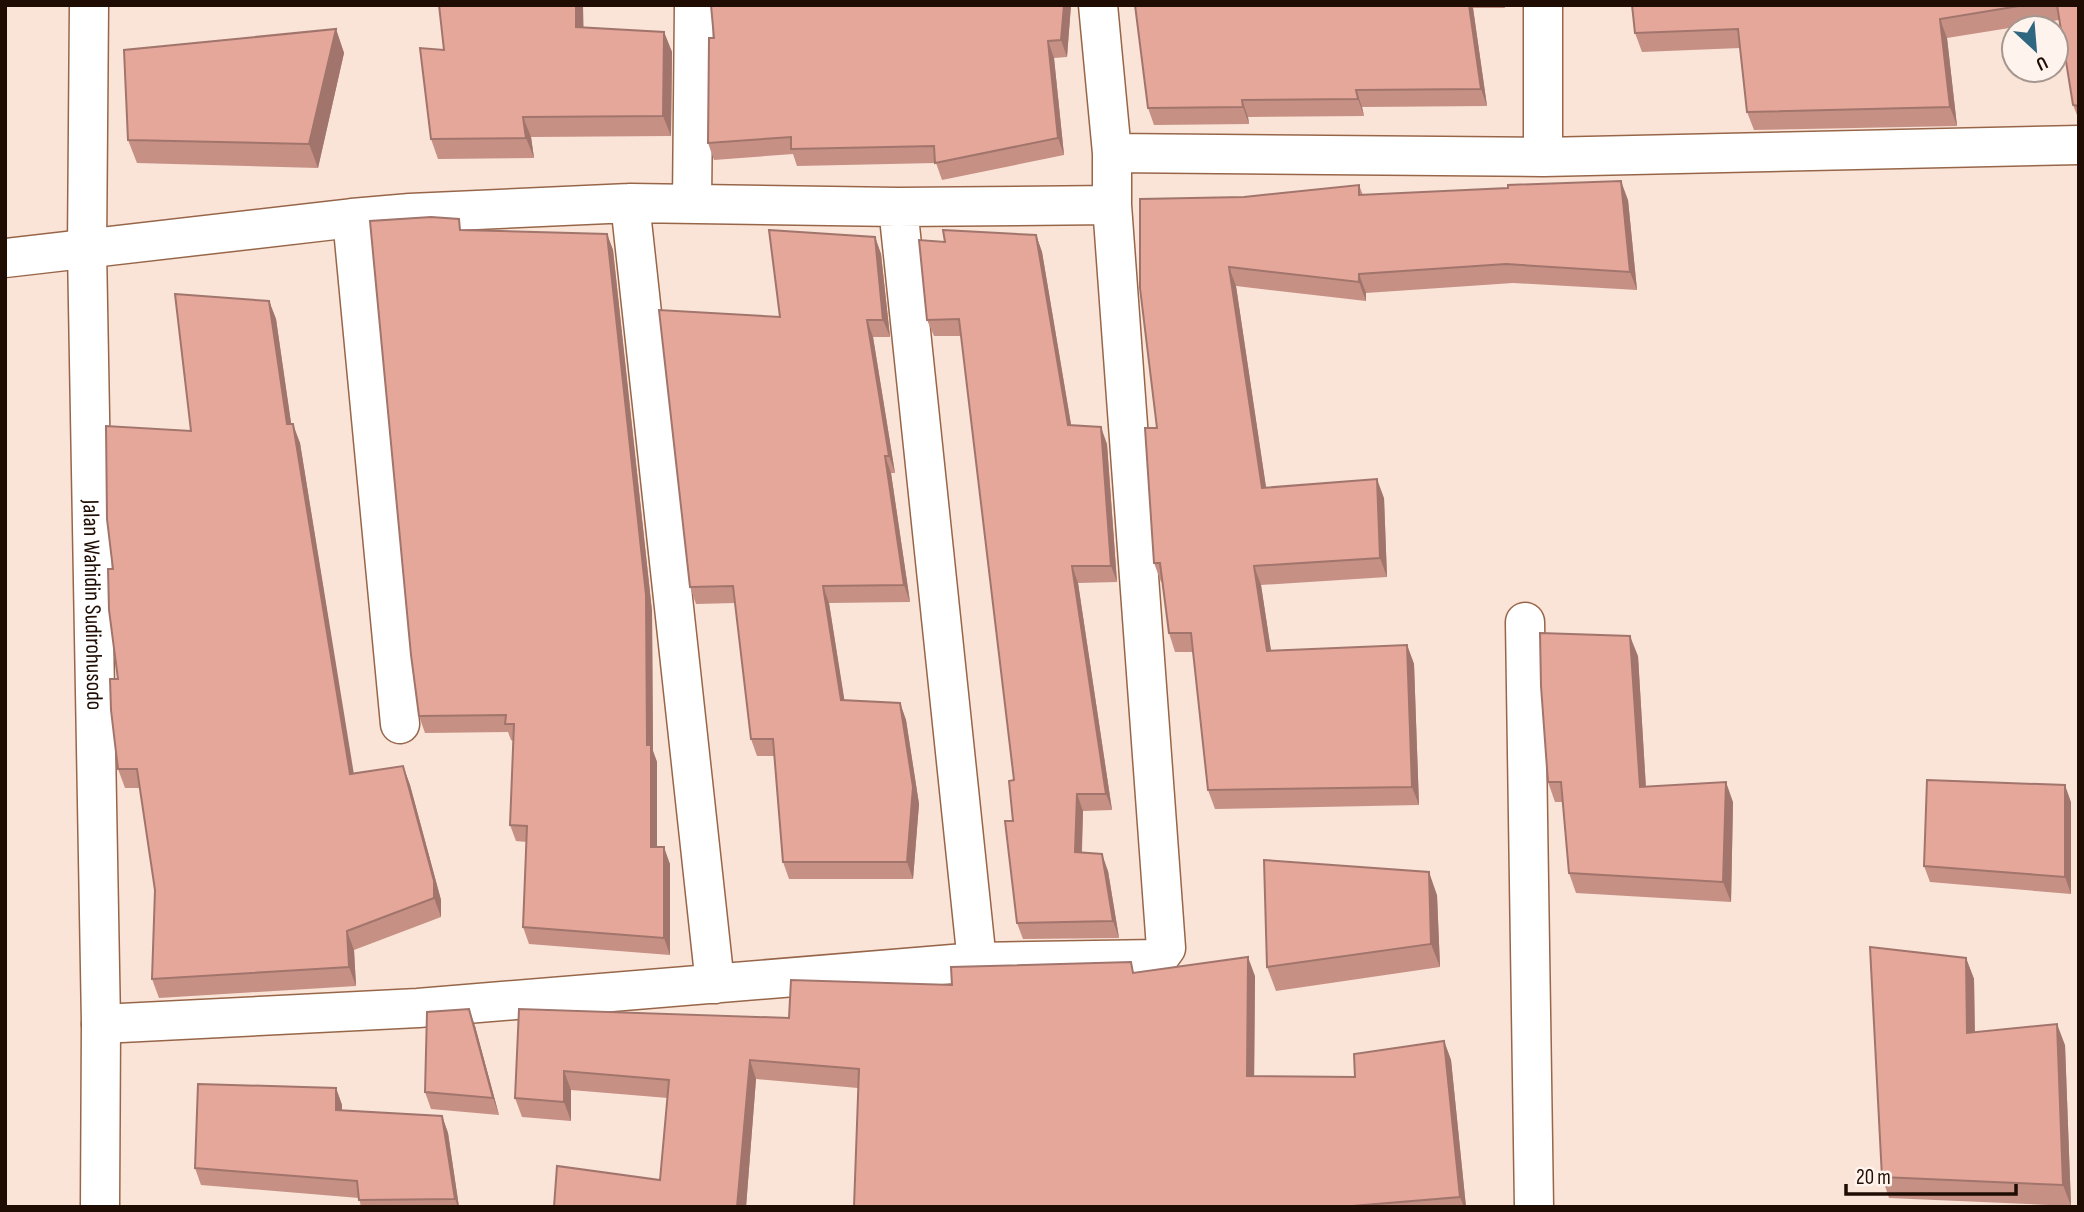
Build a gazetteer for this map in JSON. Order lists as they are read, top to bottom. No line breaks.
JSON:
{"streets":{"main road":["Jalan Wahidin Sudirohusodo"]},"scale_bar":"20 m","north":"bottom right"}
